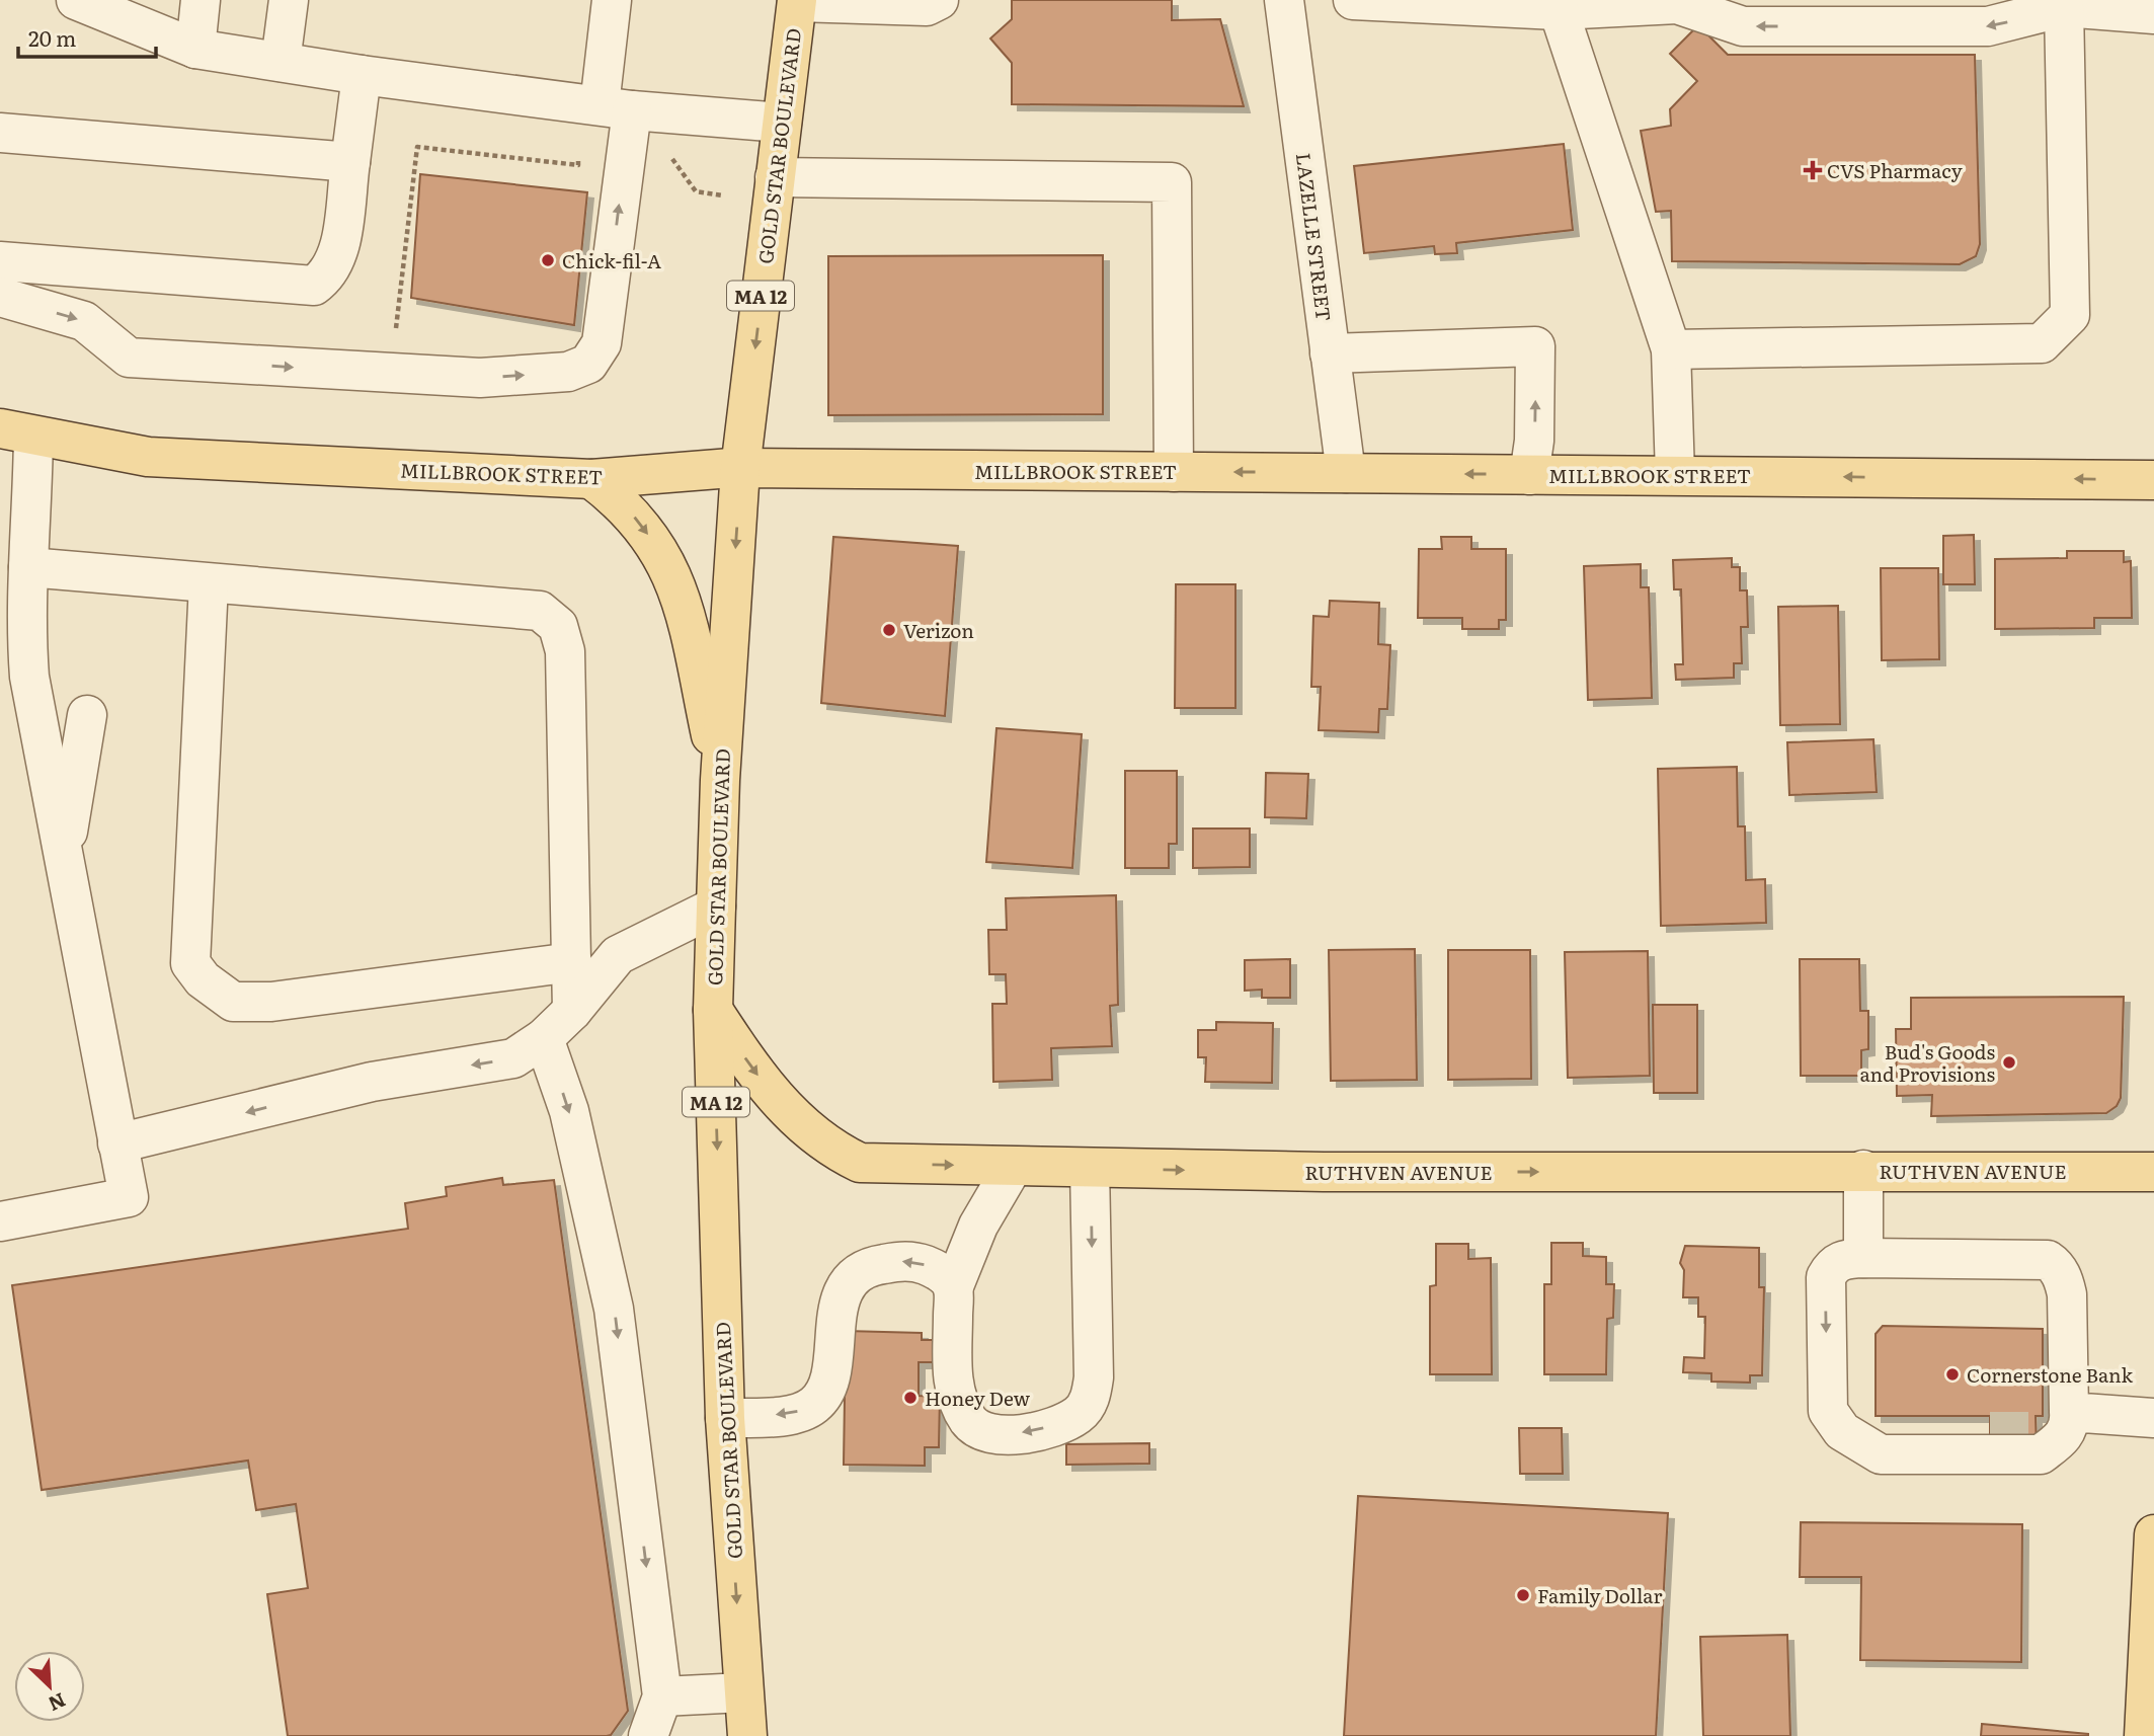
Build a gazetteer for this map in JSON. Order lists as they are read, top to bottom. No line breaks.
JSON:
{"streets":{"main road":["GOLD STAR BOULEVARD","MA 12","MILLBROOK STREET","RUTHVEN AVENUE"],"street":["LAZELLE STREET"]},"crossings":[["GOLD STAR BOULEVARD","MILLBROOK STREET"],["GOLD STAR BOULEVARD","RUTHVEN AVENUE"],["LAZELLE STREET","MILLBROOK STREET"]],"one_way":["GOLD STAR BOULEVARD","MILLBROOK STREET","RUTHVEN AVENUE"],"places":{"health":["CVS Pharmacy"],"other":["Chick-fil-A","Verizon","Bud's Goods and Provisions","Cornerstone Bank","Honey Dew","Family Dollar"]},"scale_bar":"20 m","north":"bottom right"}
